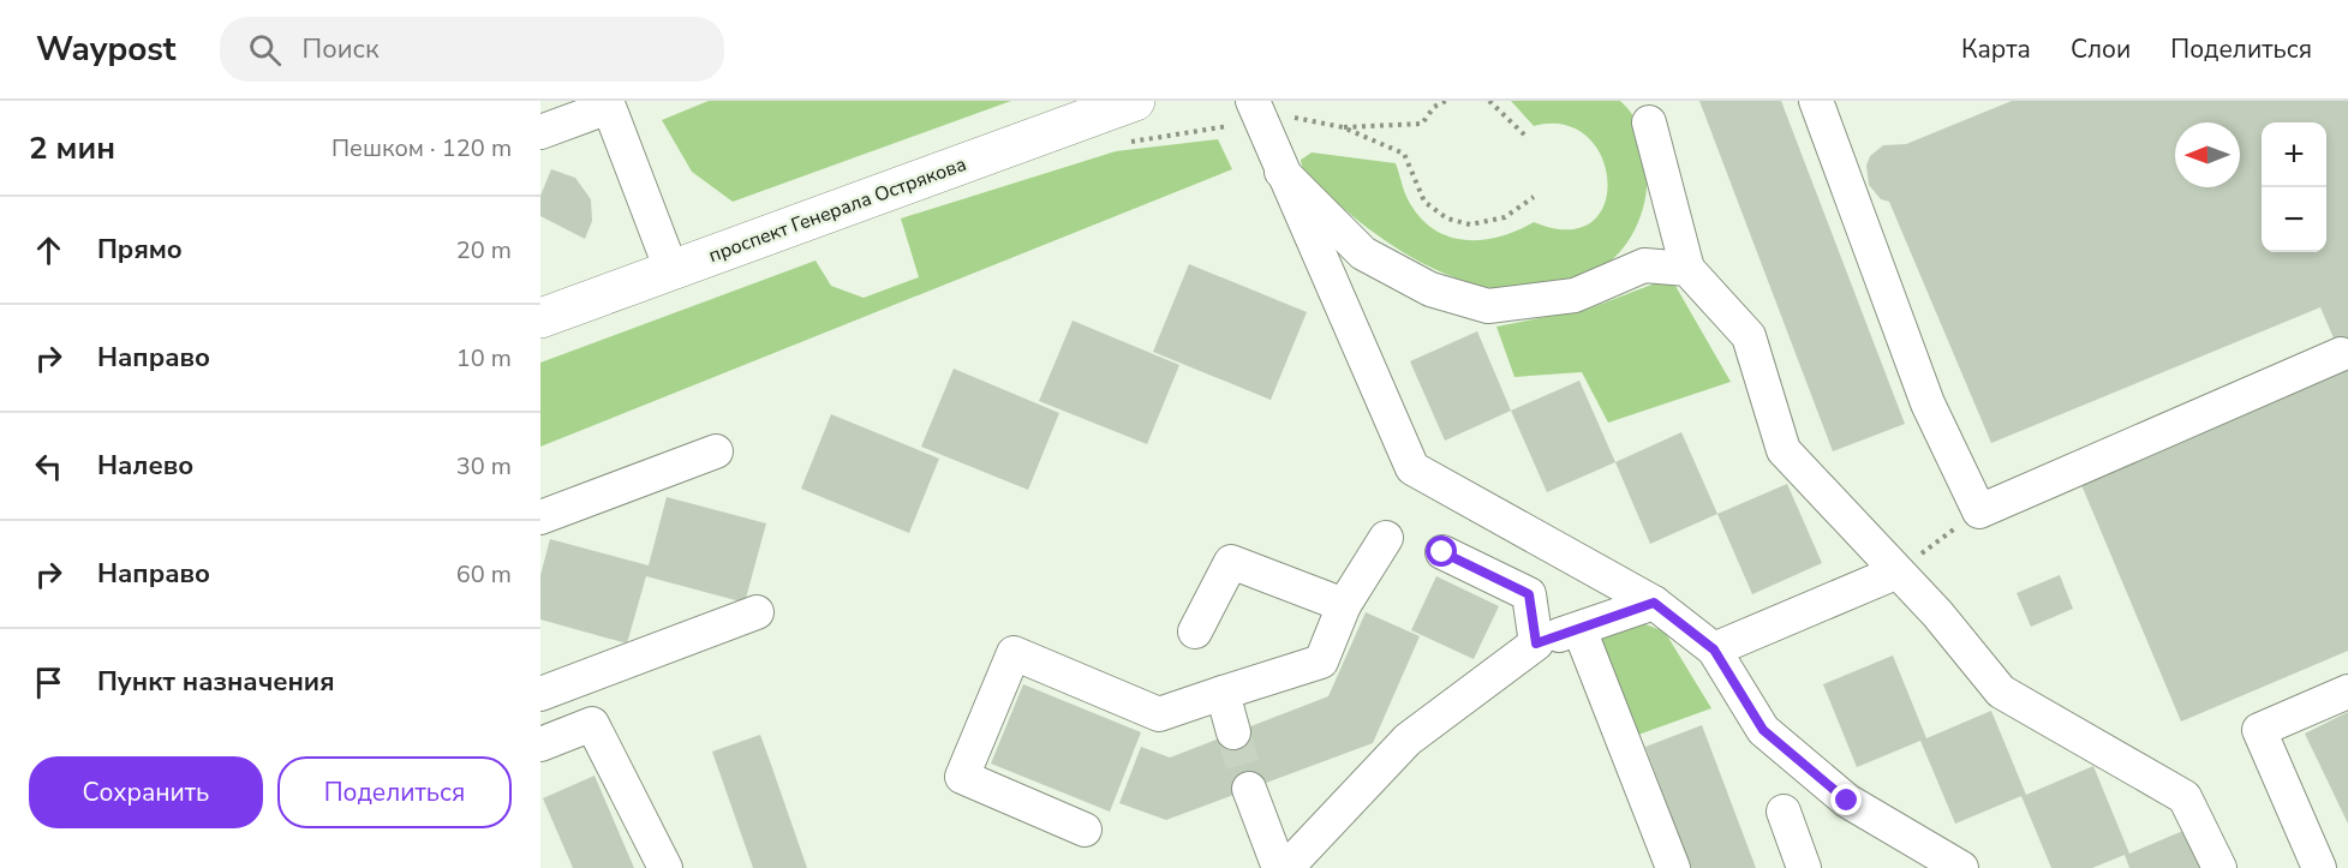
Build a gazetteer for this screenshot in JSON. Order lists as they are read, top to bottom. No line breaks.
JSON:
{"streets":{"main road":["проспект Генерала Острякова"]},"north":"left","page":{"header":"Waypost","search":"Поиск","nav":["Карта","Слои","Поделиться"],"heading":["2 мин","Пешком · 120 m"],"map_buttons":["+","−"],"list":[["Прямо","20 m"],["Направо","10 m"],["Налево","30 m"],["Направо","60 m"],"Пункт назначения"],"buttons":["Сохранить","Поделиться"]}}
